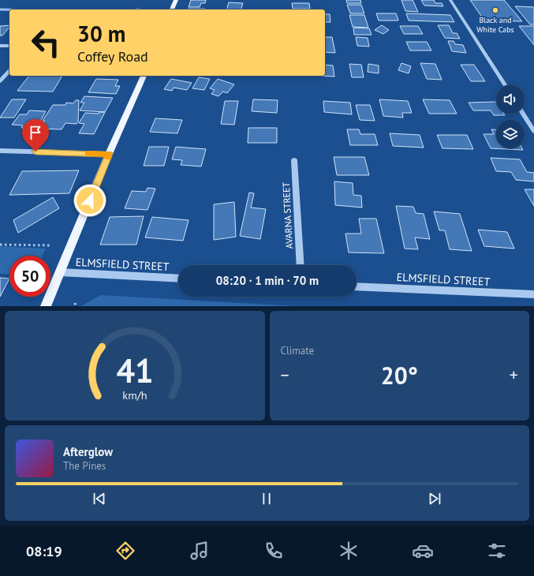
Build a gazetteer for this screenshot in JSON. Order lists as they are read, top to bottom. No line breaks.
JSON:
{"streets":{"street":["AVARNA STREET","ELMSFIELD STREET"]},"places":["Black and White Cabs"],"page":{"turn":["30 m","Coffey Road"],"limit":"50","trip":"08:20 · 1 min · 70 m","tile":"Climate","heat":["−","20°","+"],"song":["Afterglow","The Pines"],"tabs":"08:19","gauge":["41","km/h"]}}
